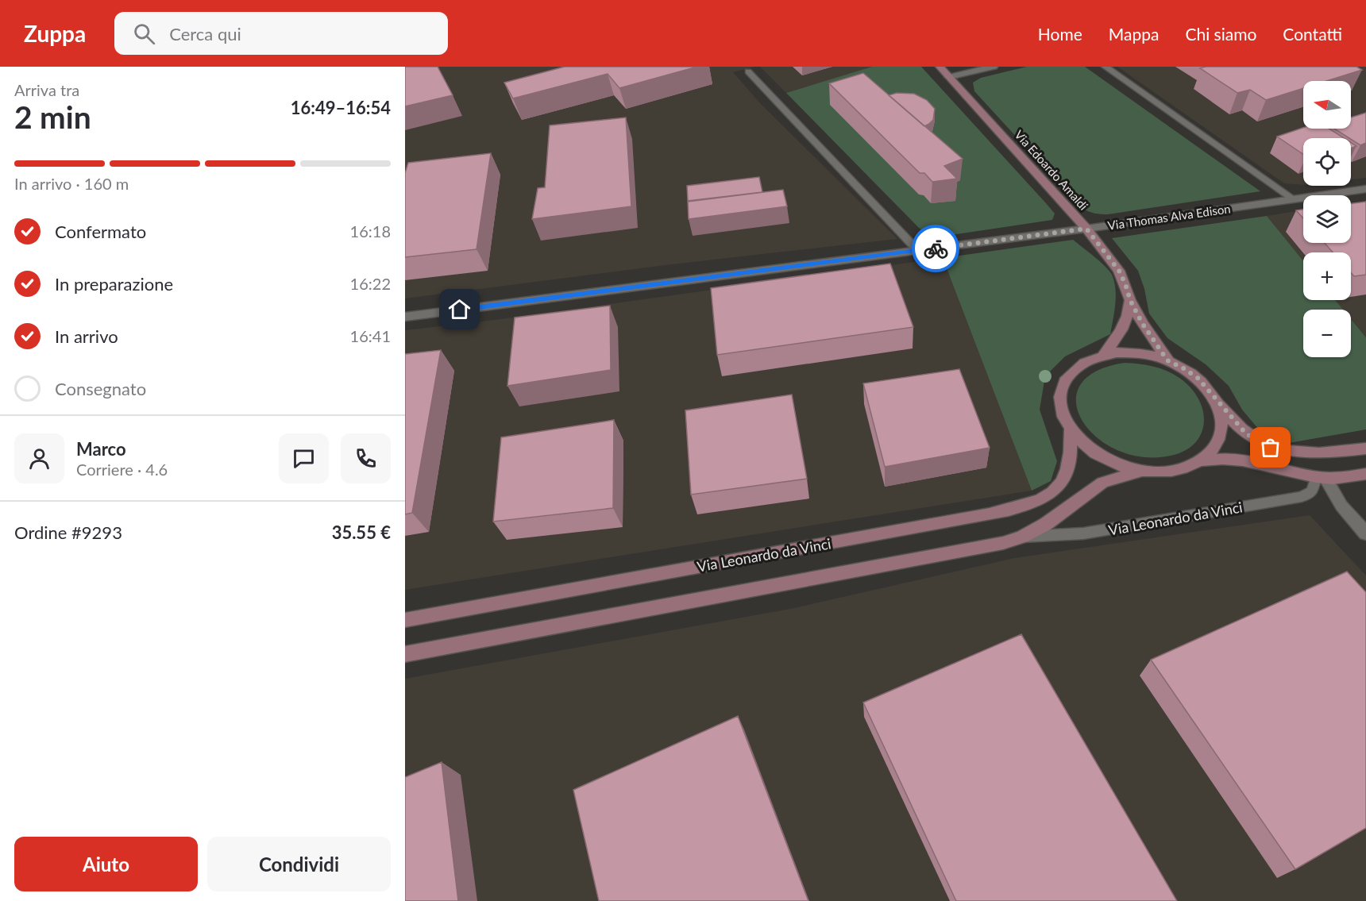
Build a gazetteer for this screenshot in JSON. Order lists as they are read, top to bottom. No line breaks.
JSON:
{"streets":{"main road":["Via Edoardo Amaldi","Via Leonardo da Vinci"],"street":["Via Thomas Alva Edison"]},"crossings":[["Via Edoardo Amaldi","Via Thomas Alva Edison"],["Via Edoardo Amaldi","Via Leonardo da Vinci"]],"north":"left","page":{"header":"Zuppa","search":"Cerca qui","nav":["Home","Mappa","Chi siamo","Contatti"],"heading":["2 min","Arriva tra","16:49–16:54"],"panel":["Marco","Corriere · 4.6","Ordine #9293","35.55 €"],"map_buttons":["+","−"],"bar":"In arrivo · 160 m","list":[["Confermato","16:18"],["In preparazione","16:22"],["In arrivo","16:41"],"Consegnato"],"buttons":["Aiuto","Condividi"]}}
